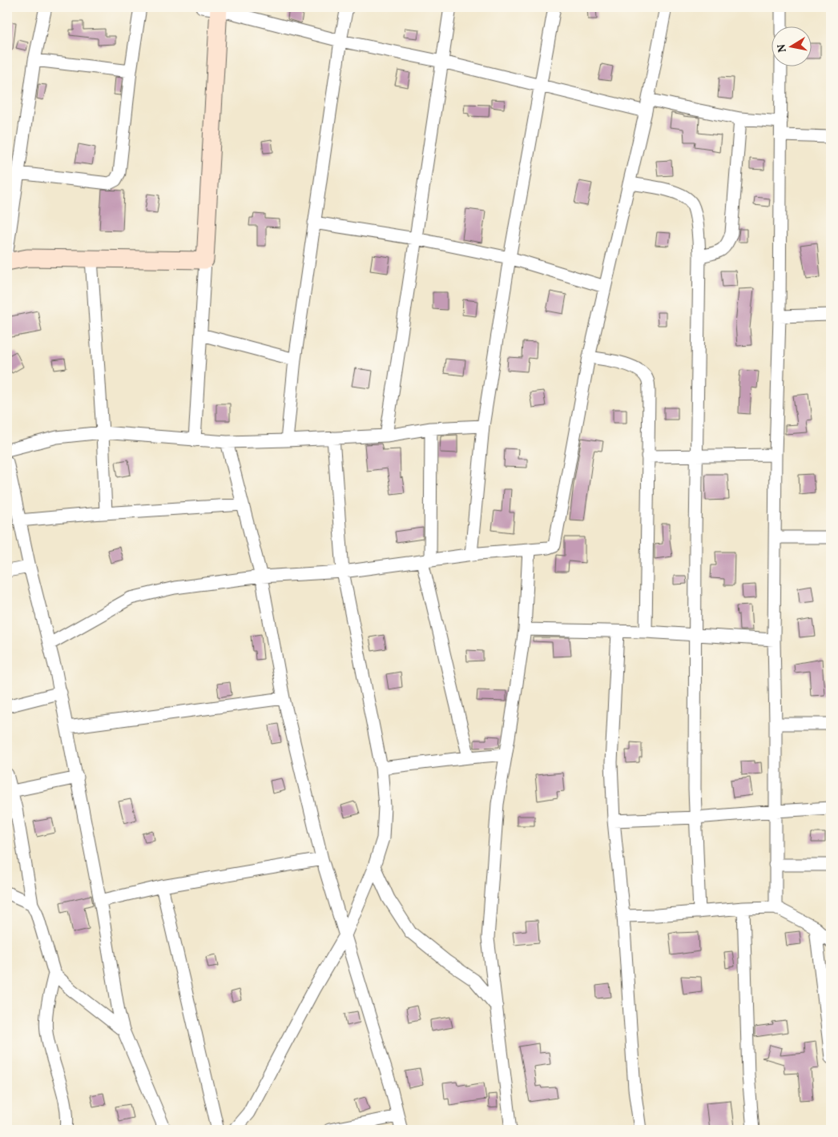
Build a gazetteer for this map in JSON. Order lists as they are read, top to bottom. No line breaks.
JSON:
{"north":"left"}
